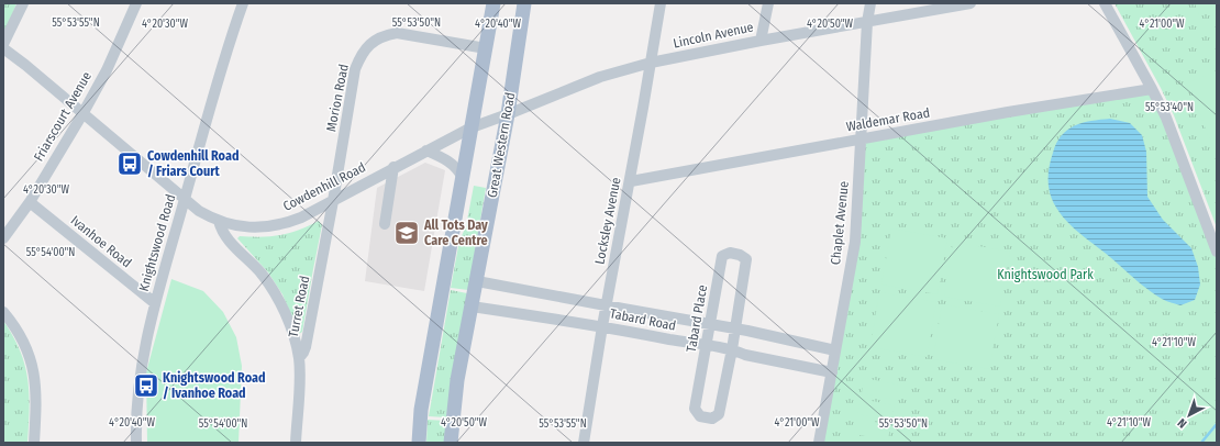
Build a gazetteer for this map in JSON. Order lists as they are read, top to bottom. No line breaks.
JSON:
{"streets":{"main road":["Great Western Road"],"street":["Lincoln Avenue","Morion Road","Friarscourt Avenue","Waldemar Road","Cowdenhill Road","Locksley Avenue","Chaplet Avenue","Ivanhoe Road","Knightswood Road","Turret Road","Tabard Place","Tabard Road"]},"crossings":[["Lincoln Avenue","Great Western Road"],["Lincoln Avenue","Cowdenhill Road"],["Lincoln Avenue","Locksley Avenue"],["Lincoln Avenue","Chaplet Avenue"],["Morion Road","Cowdenhill Road"],["Morion Road","Turret Road"],["Friarscourt Avenue","Cowdenhill Road"],["Friarscourt Avenue","Ivanhoe Road"],["Waldemar Road","Locksley Avenue"],["Waldemar Road","Chaplet Avenue"],["Great Western Road","Tabard Road"],["Cowdenhill Road","Knightswood Road"],["Cowdenhill Road","Turret Road"],["Locksley Avenue","Tabard Road"],["Chaplet Avenue","Tabard Road"],["Ivanhoe Road","Knightswood Road"],["Tabard Place","Tabard Road"]],"parks":["Knightswood Park"],"places":{"bus stop":["Cowdenhill Road / Friars Court","Knightswood Road / Ivanhoe Road"],"school or university":["All Tots Day Care Centre"]},"north":"bottom left","coordinates":["55°53'55\"N","55°53'50\"N","4°20'30\"W","4°20'40\"W","4°20'50\"W","4°21'00\"W","55°53'40\"N","55°54'00\"N","4°21'10\"W"]}
